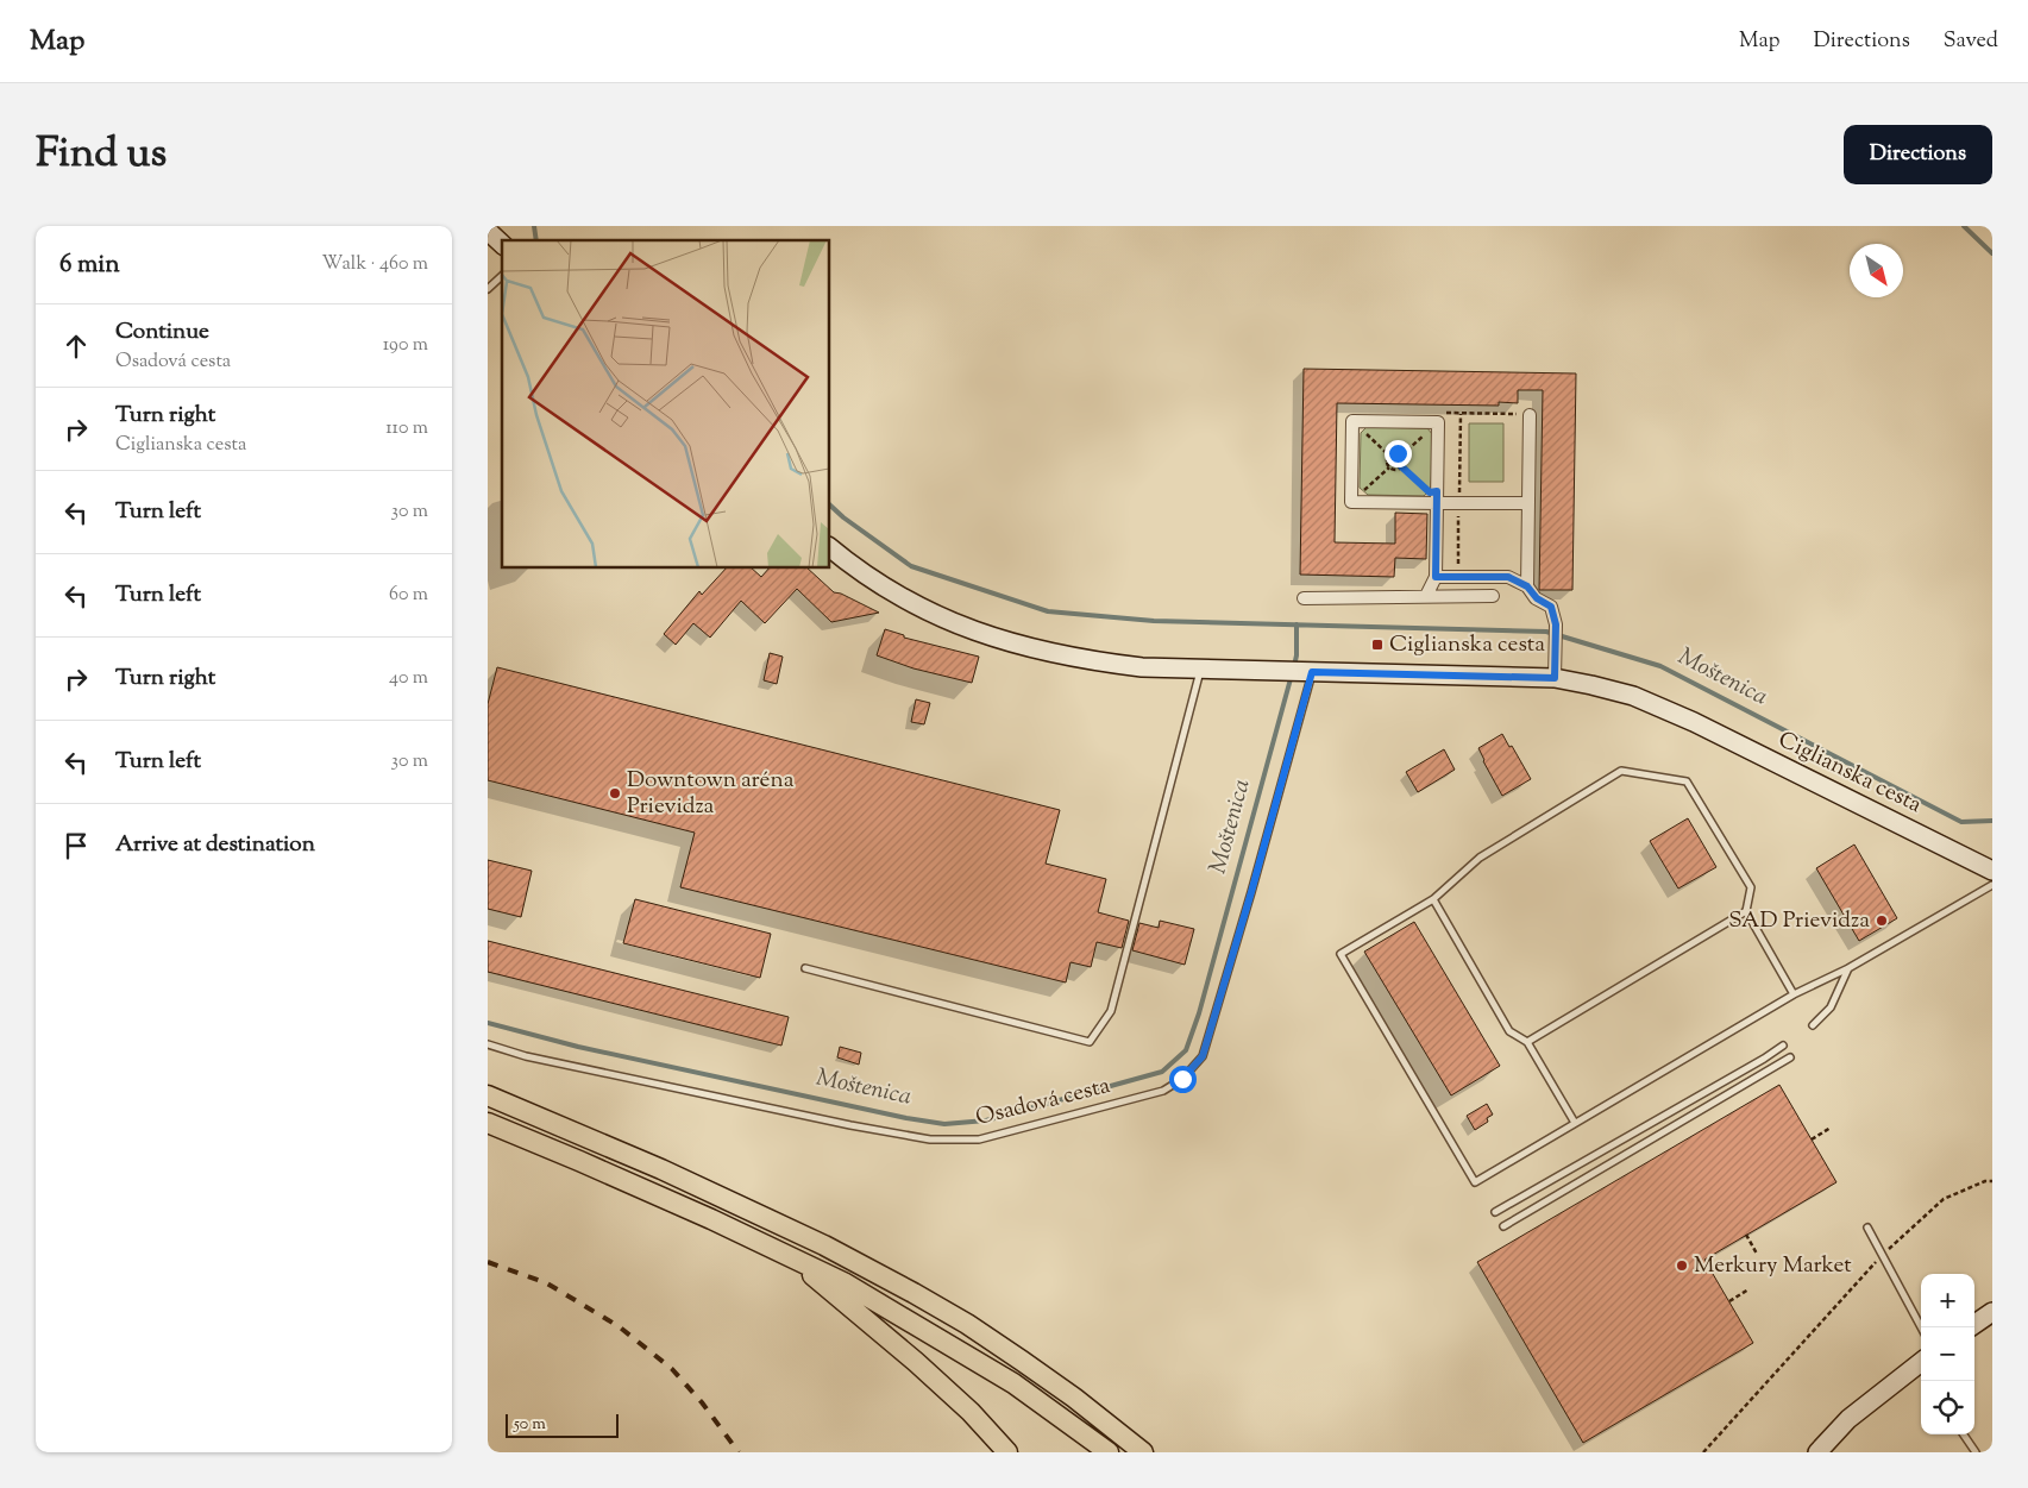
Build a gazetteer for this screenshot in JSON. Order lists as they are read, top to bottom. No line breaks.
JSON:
{"streets":{"street":["Ciglianska cesta"],"lane":["Osadová cesta"]},"crossings":[["Ciglianska cesta","Osadová cesta"]],"water":["Moštenica"],"places":{"transit":["Ciglianska cesta"],"other":["Downtown aréna Prievidza","SAD Prievidza","Merkury Market"]},"scale_bar":"50 m","north":"bottom right","page":{"header":"Map","nav":["Map","Directions","Saved"],"title":"Find us","buttons":"Directions","heading":["6 min","Walk · 460 m"],"list":[["Continue","Osadová cesta","190 m"],["Turn right","Ciglianska cesta","110 m"],["Turn left","30 m"],["Turn left","60 m"],["Turn right","40 m"],["Turn left","30 m"],"Arrive at destination"],"map_buttons":["+","−"],"scale":"50 m"}}
